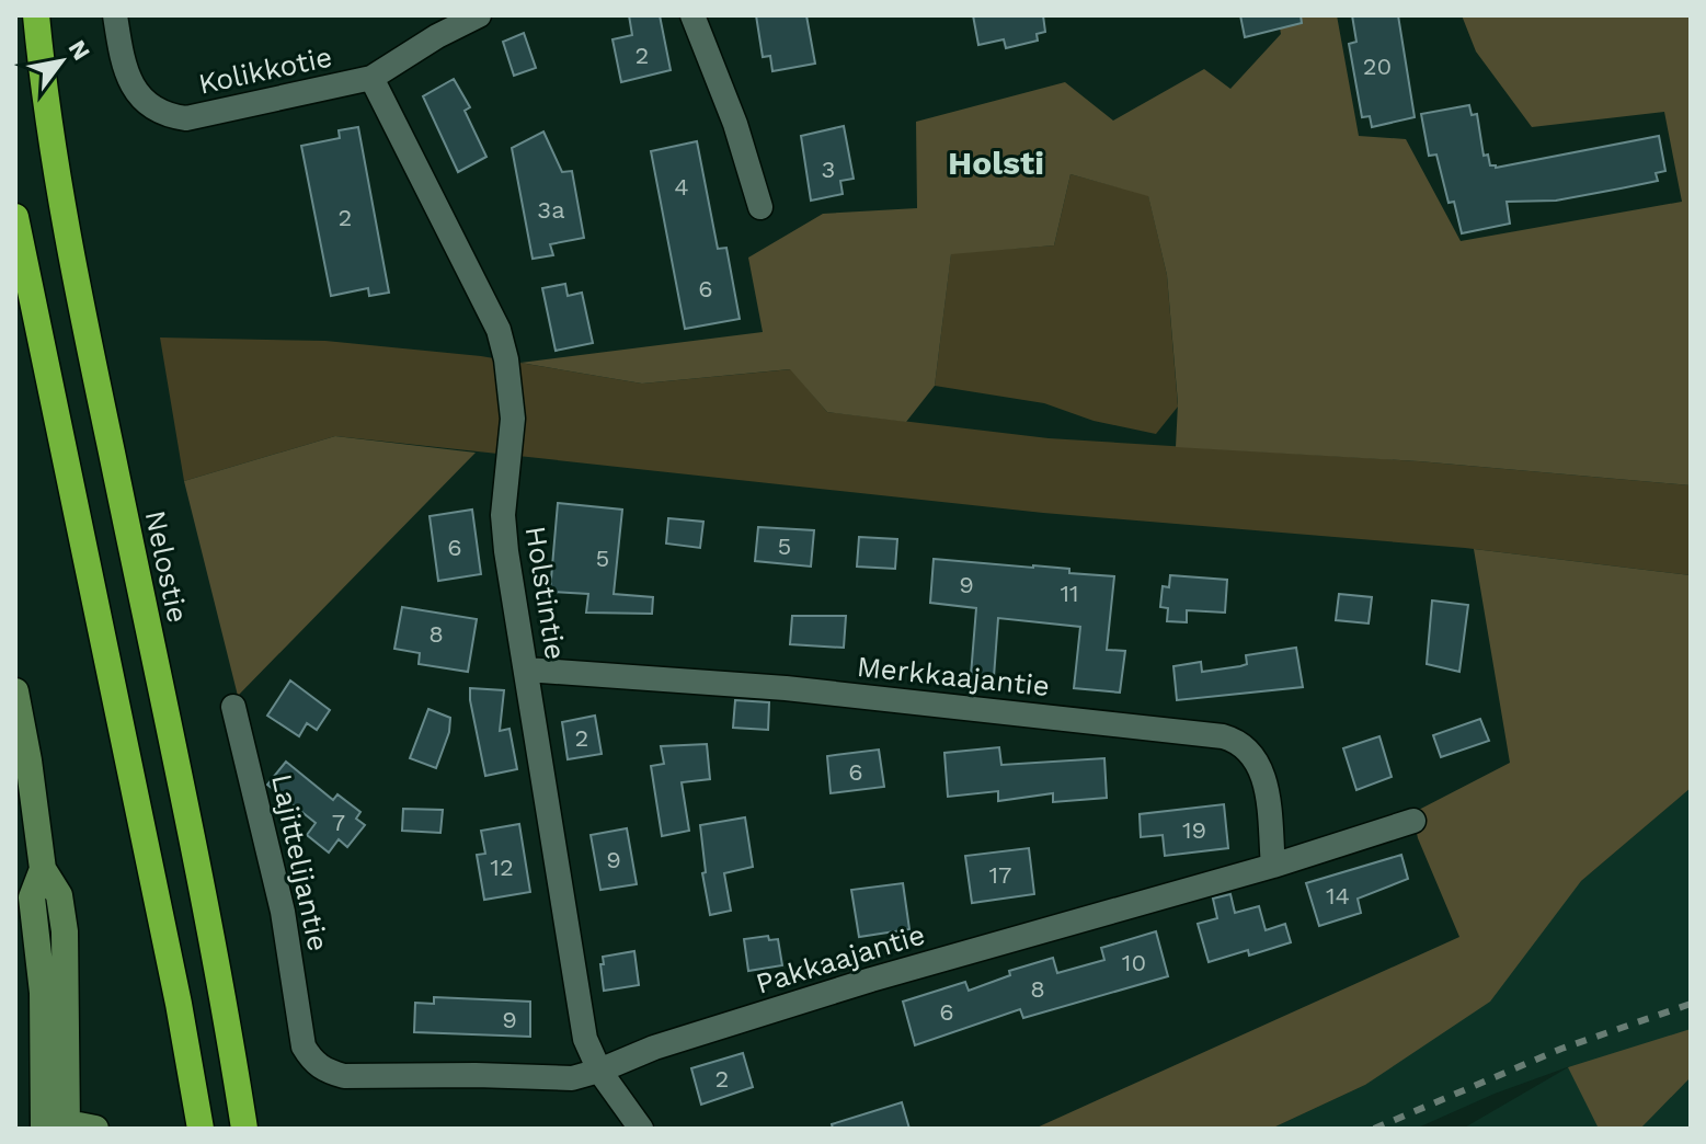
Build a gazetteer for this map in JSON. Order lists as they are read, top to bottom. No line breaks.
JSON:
{"streets":{"highway":["Nelostie"],"street":["Kolikkotie","Holstintie","Merkkaajantie","Lajittelijantie","Pakkaajantie"]},"crossings":[["Kolikkotie","Holstintie"],["Holstintie","Merkkaajantie"],["Holstintie","Pakkaajantie"],["Merkkaajantie","Pakkaajantie"],["Lajittelijantie","Pakkaajantie"]],"districts":["Holsti"],"house_numbers":["2","20","3","4","3a","2","6","5","6","5","9","11","8","2","6","7","19","9","12","17","14","10","8","6","9","2"],"north":"top right"}
